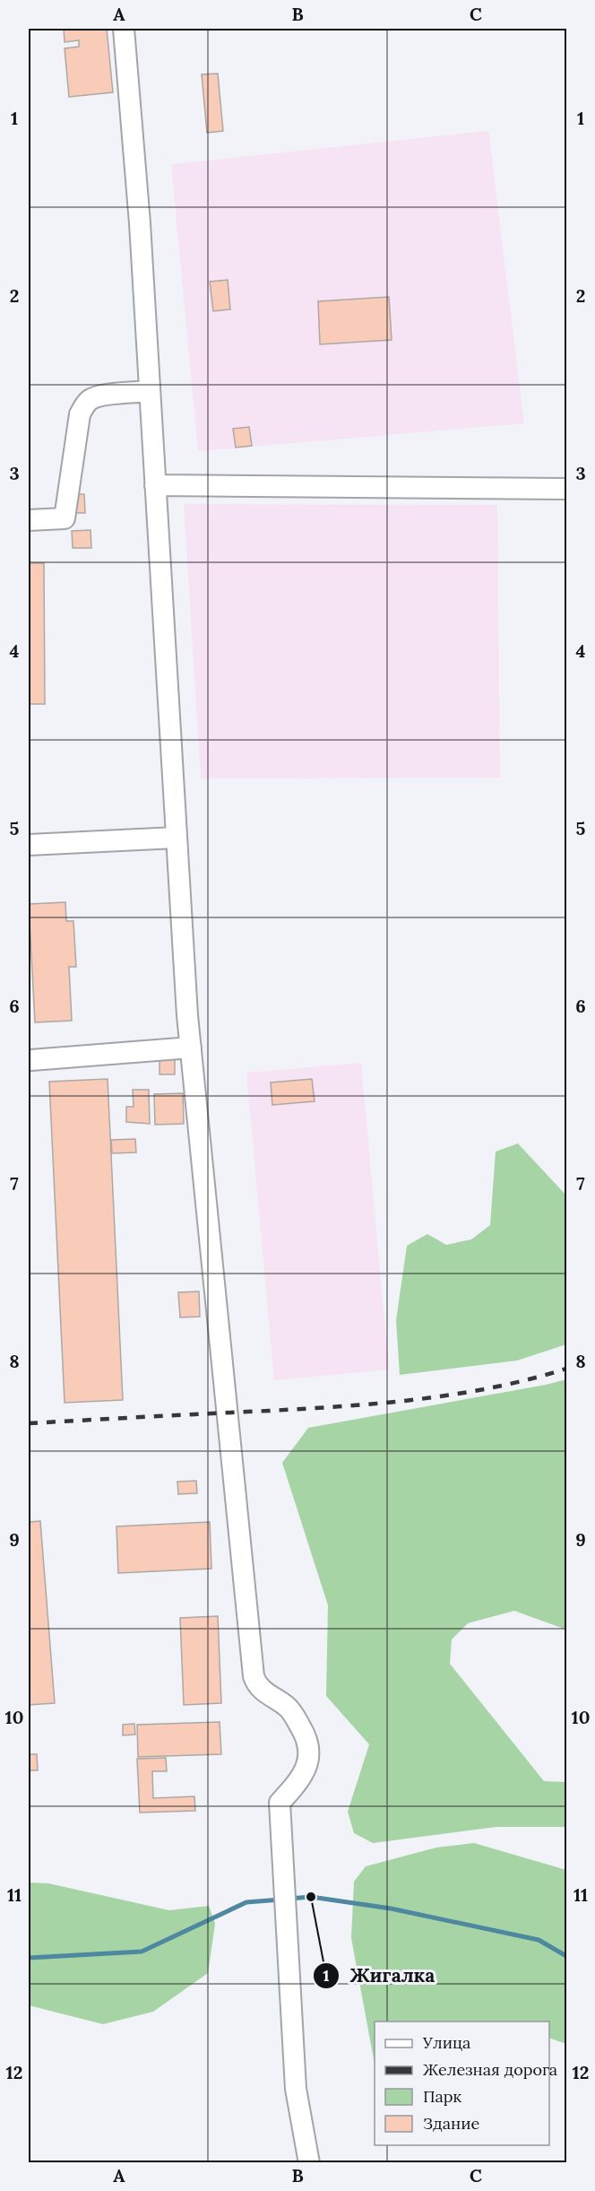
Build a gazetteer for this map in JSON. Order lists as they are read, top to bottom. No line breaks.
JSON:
{"places":["Жигалка"],"legend":["Улица","Железная дорога","Парк","Здание"],"grid":{"columns":["A","B","C"],"rows":["1","2","3","4","5","6","7","8","9","10","11","12"]}}
